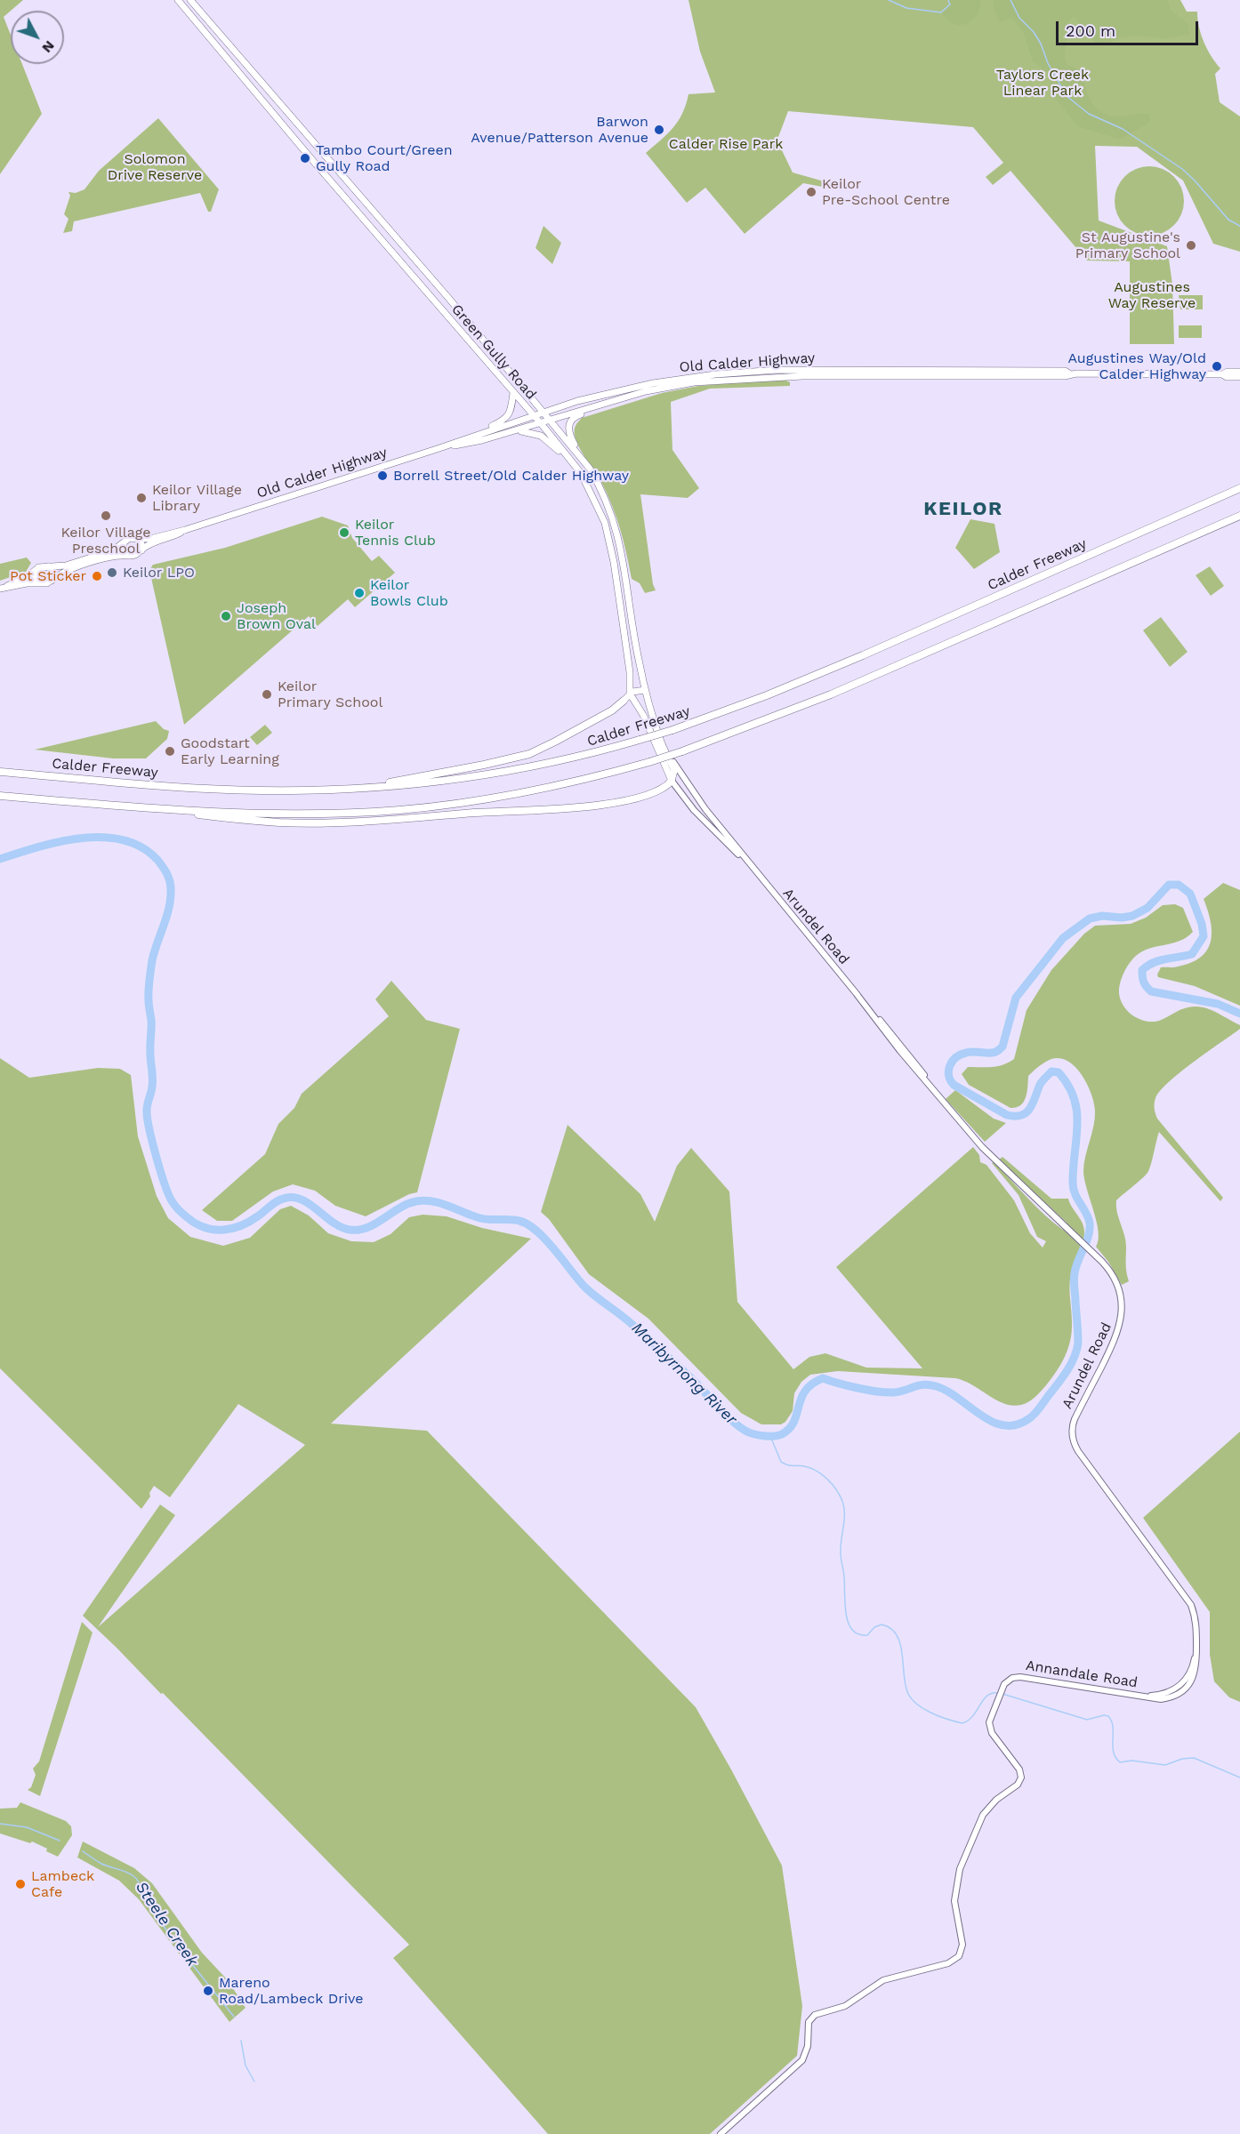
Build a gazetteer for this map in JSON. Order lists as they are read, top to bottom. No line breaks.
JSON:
{"streets":{"highway":["Calder Freeway"],"main road":["Green Gully Road","Old Calder Highway"],"street":["Arundel Road","Annandale Road"]},"crossings":[["Green Gully Road","Old Calder Highway"],["Green Gully Road","Arundel Road"],["Arundel Road","Annandale Road"]],"districts":["KEILOR"],"water":["Maribyrnong River","Steele Creek"],"parks":["Taylors Creek Linear Park","Calder Rise Park","Solomon Drive Reserve","Augustines Way Reserve"],"places":["Barwon Avenue/Patterson Avenue","Tambo Court/Green Gully Road","Keilor Pre-School Centre","St Augustine's Primary School","Augustines Way/Old Calder Highway","Borrell Street/Old Calder Highway","Keilor Village Library","Keilor Village Preschool","Keilor Tennis Club","Keilor LPO","Pot Sticker","Keilor Bowls Club","Joseph Brown Oval","Keilor Primary School","Goodstart Early Learning","Lambeck Cafe","Mareno Road/Lambeck Drive"],"scale_bar":"200 m","north":"bottom right"}
